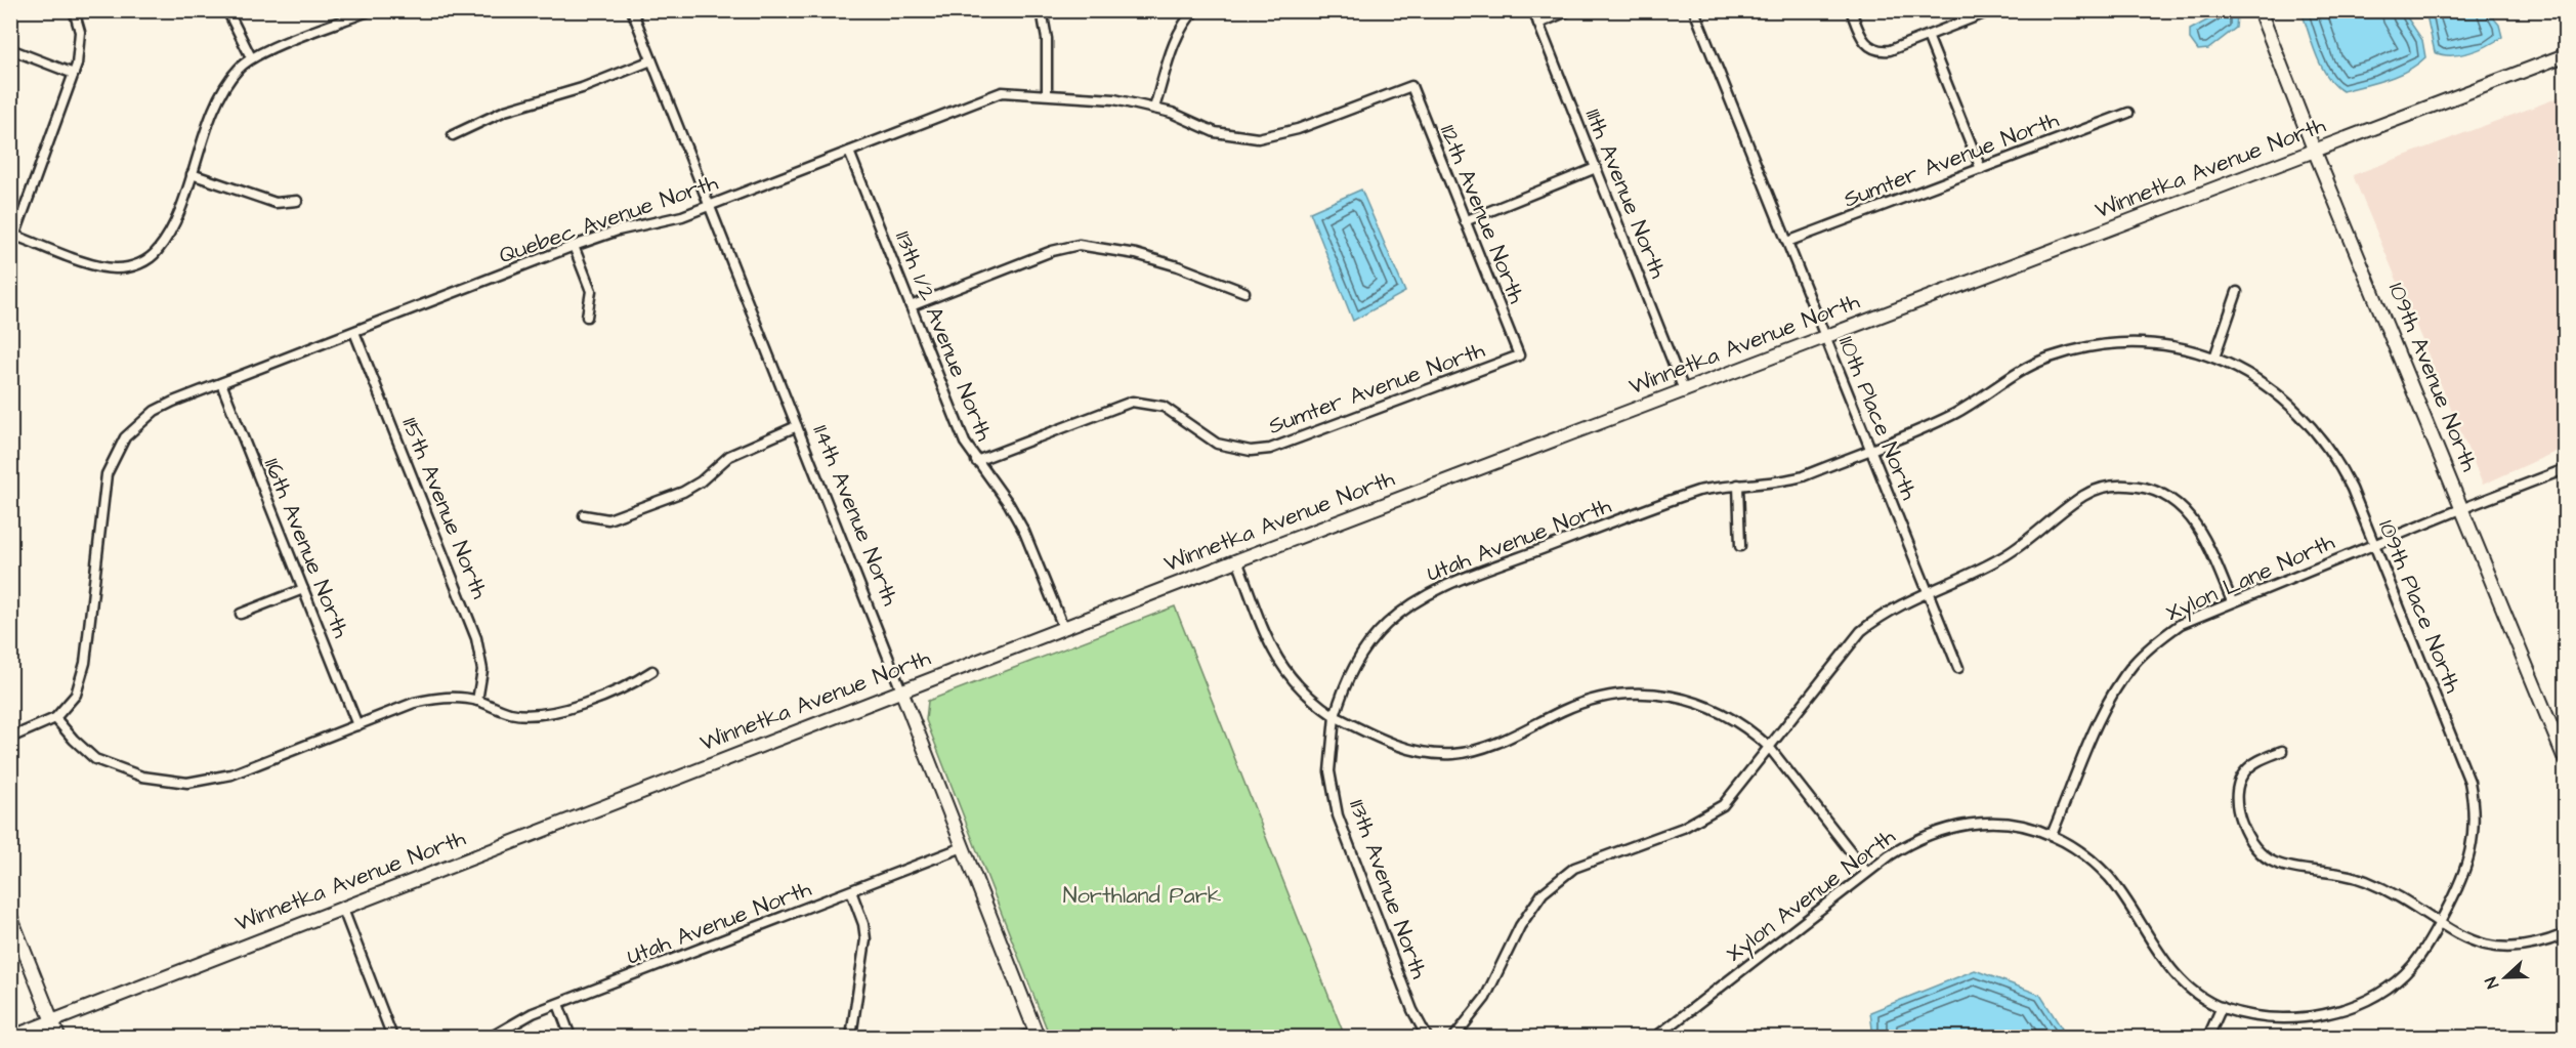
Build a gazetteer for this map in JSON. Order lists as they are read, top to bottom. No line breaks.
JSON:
{"streets":{"street":["Sumter Avenue North","Winnetka Avenue North","111th Avenue North","112th Avenue North","Quebec Avenue North","113th 1/2 Avenue North","109th Avenue North","110th Place North","115th Avenue North","114th Avenue North","Utah Avenue North","116th Avenue North","Xylon Lane North","109th Place North","113th Avenue North","Xylon Avenue North"]},"crossings":[["Sumter Avenue North","112th Avenue North"],["Sumter Avenue North","113th 1/2 Avenue North"],["Sumter Avenue North","110th Place North"],["Winnetka Avenue North","111th Avenue North"],["Winnetka Avenue North","113th 1/2 Avenue North"],["Winnetka Avenue North","109th Avenue North"],["Winnetka Avenue North","110th Place North"],["Winnetka Avenue North","114th Avenue North"],["112th Avenue North","Quebec Avenue North"],["Quebec Avenue North","113th 1/2 Avenue North"],["Quebec Avenue North","115th Avenue North"],["Quebec Avenue North","114th Avenue North"],["Quebec Avenue North","116th Avenue North"],["109th Avenue North","Xylon Lane North"],["110th Place North","Utah Avenue North"],["114th Avenue North","Utah Avenue North"],["Utah Avenue North","109th Place North"],["Utah Avenue North","113th Avenue North"],["Xylon Lane North","109th Place North"],["Xylon Lane North","Xylon Avenue North"],["109th Place North","Xylon Avenue North"]],"parks":["Northland Park"],"north":"left"}
